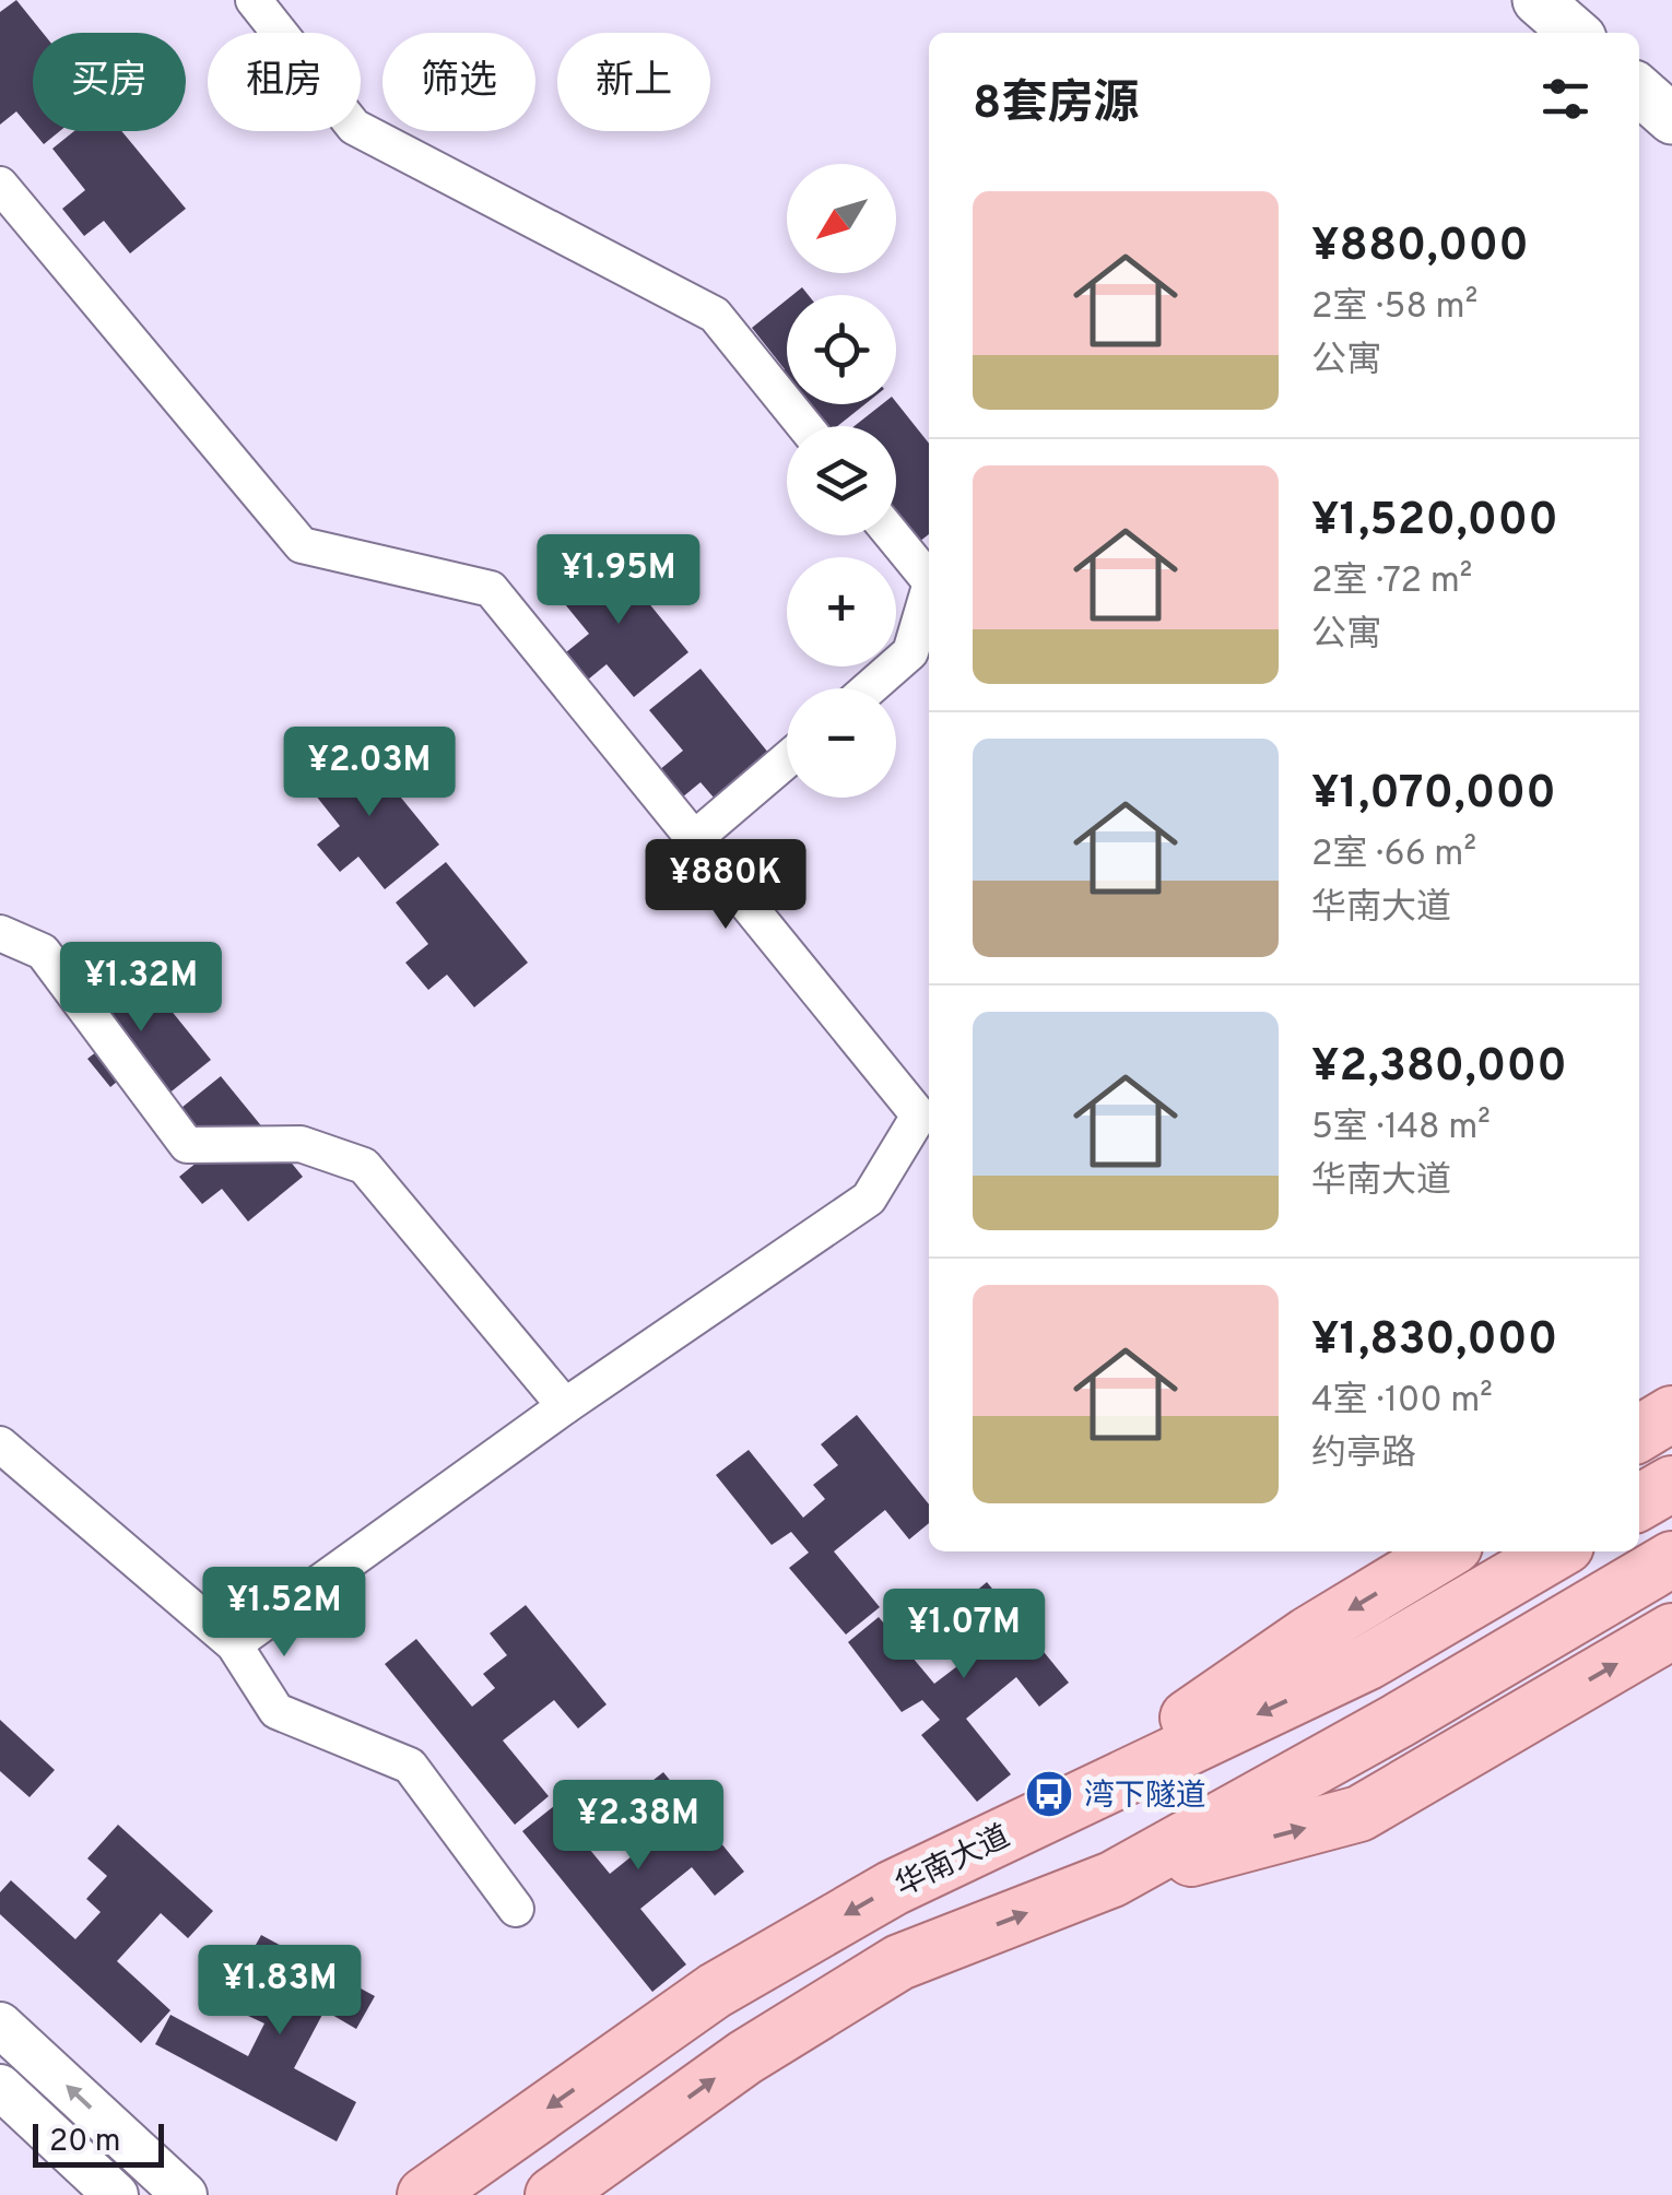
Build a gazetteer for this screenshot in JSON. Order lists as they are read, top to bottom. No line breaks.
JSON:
{"streets":{"main road":["华南大道"]},"places":{"bus stop":["湾下隧道"]},"scale_bar":"20 m","north":"bottom left","page":{"chip":["买房","租房","筛选","新上"],"heading":"8套房源","map_buttons":["+","−"],"list":[{"name":"¥880,000","note":"2室 · 58 m² · 公寓"},{"name":"¥1,520,000","note":"2室 · 72 m² · 公寓"},{"name":"¥1,070,000","note":"2室 · 66 m² · 华南大道"},{"name":"¥2,380,000","note":"5室 · 148 m² · 华南大道"},{"name":"¥1,830,000","note":"4室 · 100 m² · 约亭路"}],"price":["¥1.95M","¥2.03M","¥880K","¥1.32M","¥1.52M","¥1.07M","¥2.38M","¥1.83M"],"scale":"20 m"}}
